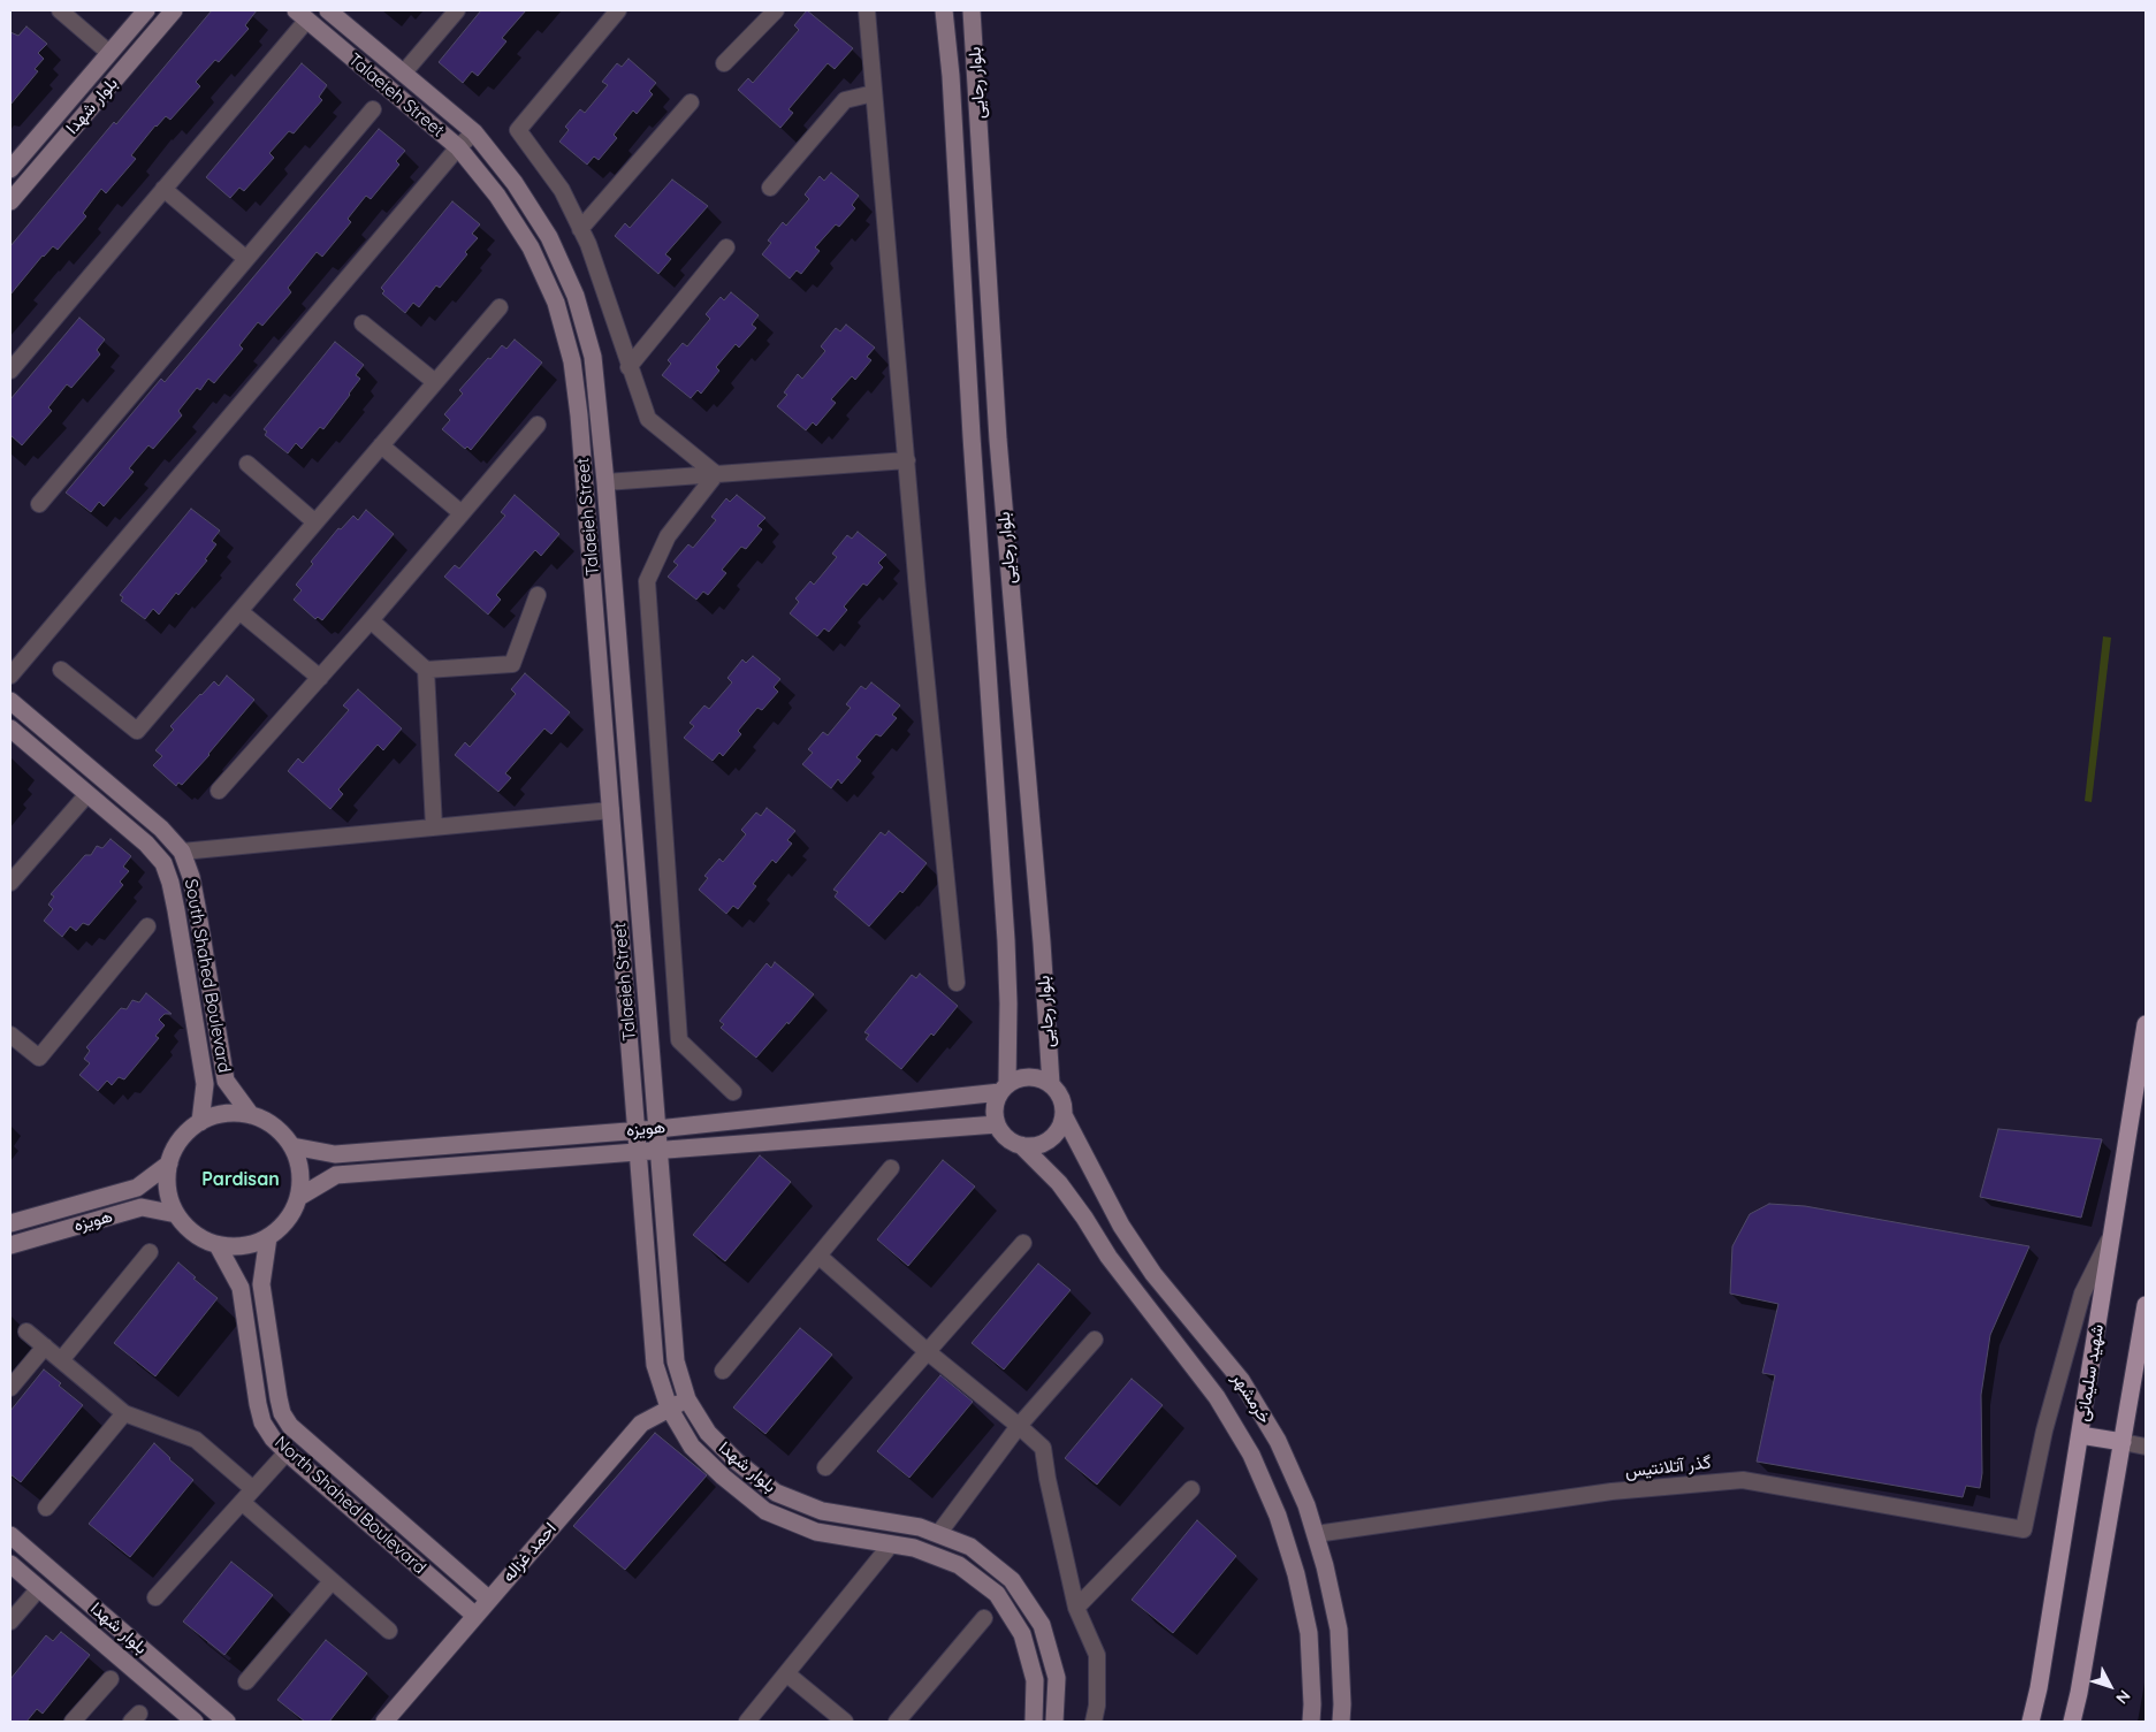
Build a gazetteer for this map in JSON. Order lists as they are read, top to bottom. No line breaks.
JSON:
{"streets":{"main road":["شهید سلیمانی"],"street":["بلوار رجایی","Talaeieh Street","بلوار شهدا","South Shahed Boulevard","هویزه","خرمشهر","گذر آتلانتیس","North Shahed Boulevard","احمد غزاله"]},"crossings":[["بلوار رجایی","هویزه"],["بلوار رجایی","خرمشهر"],["Talaeieh Street","بلوار شهدا"],["Talaeieh Street","هویزه"],["بلوار شهدا","هویزه"],["بلوار شهدا","احمد غزاله"],["South Shahed Boulevard","هویزه"],["South Shahed Boulevard","North Shahed Boulevard"],["هویزه","خرمشهر"],["هویزه","North Shahed Boulevard"],["شهید سلیمانی","گذر آتلانتیس"],["خرمشهر","گذر آتلانتیس"],["North Shahed Boulevard","احمد غزاله"]],"districts":["Pardisan"],"north":"bottom right"}
